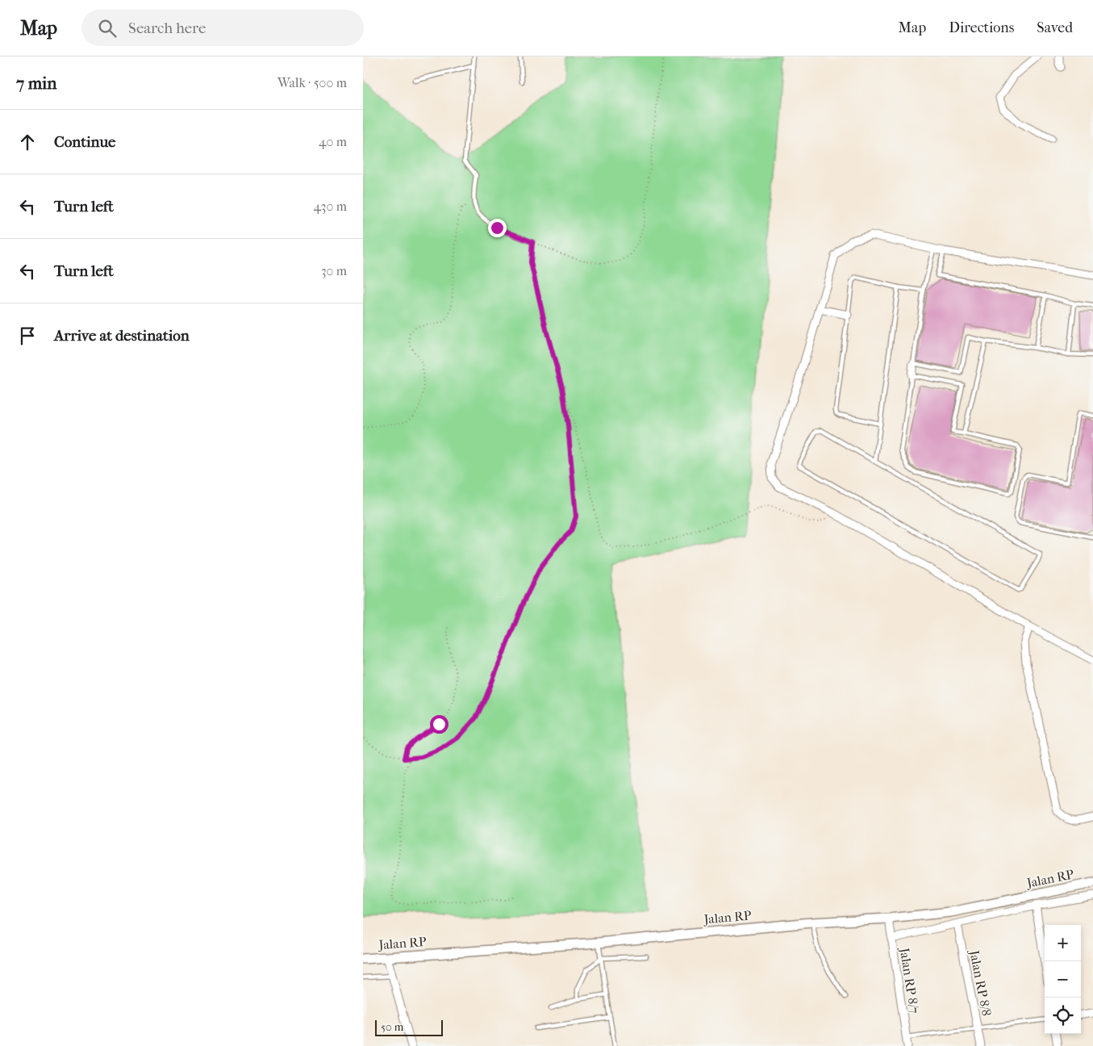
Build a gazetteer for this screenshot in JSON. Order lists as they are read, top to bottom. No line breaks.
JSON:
{"streets":{"street":["Jalan RP","Jalan RP 8/7","Jalan RP 8/8"]},"crossings":[["Jalan RP","Jalan RP 8/7"]],"scale_bar":"50 m","page":{"header":"Map","search":"Search here","nav":["Map","Directions","Saved"],"heading":["7 min","Walk · 500 m"],"list":[["Continue","40 m"],["Turn left","430 m"],["Turn left","30 m"],"Arrive at destination"],"map_buttons":["+","−"],"scale":"50 m"}}
